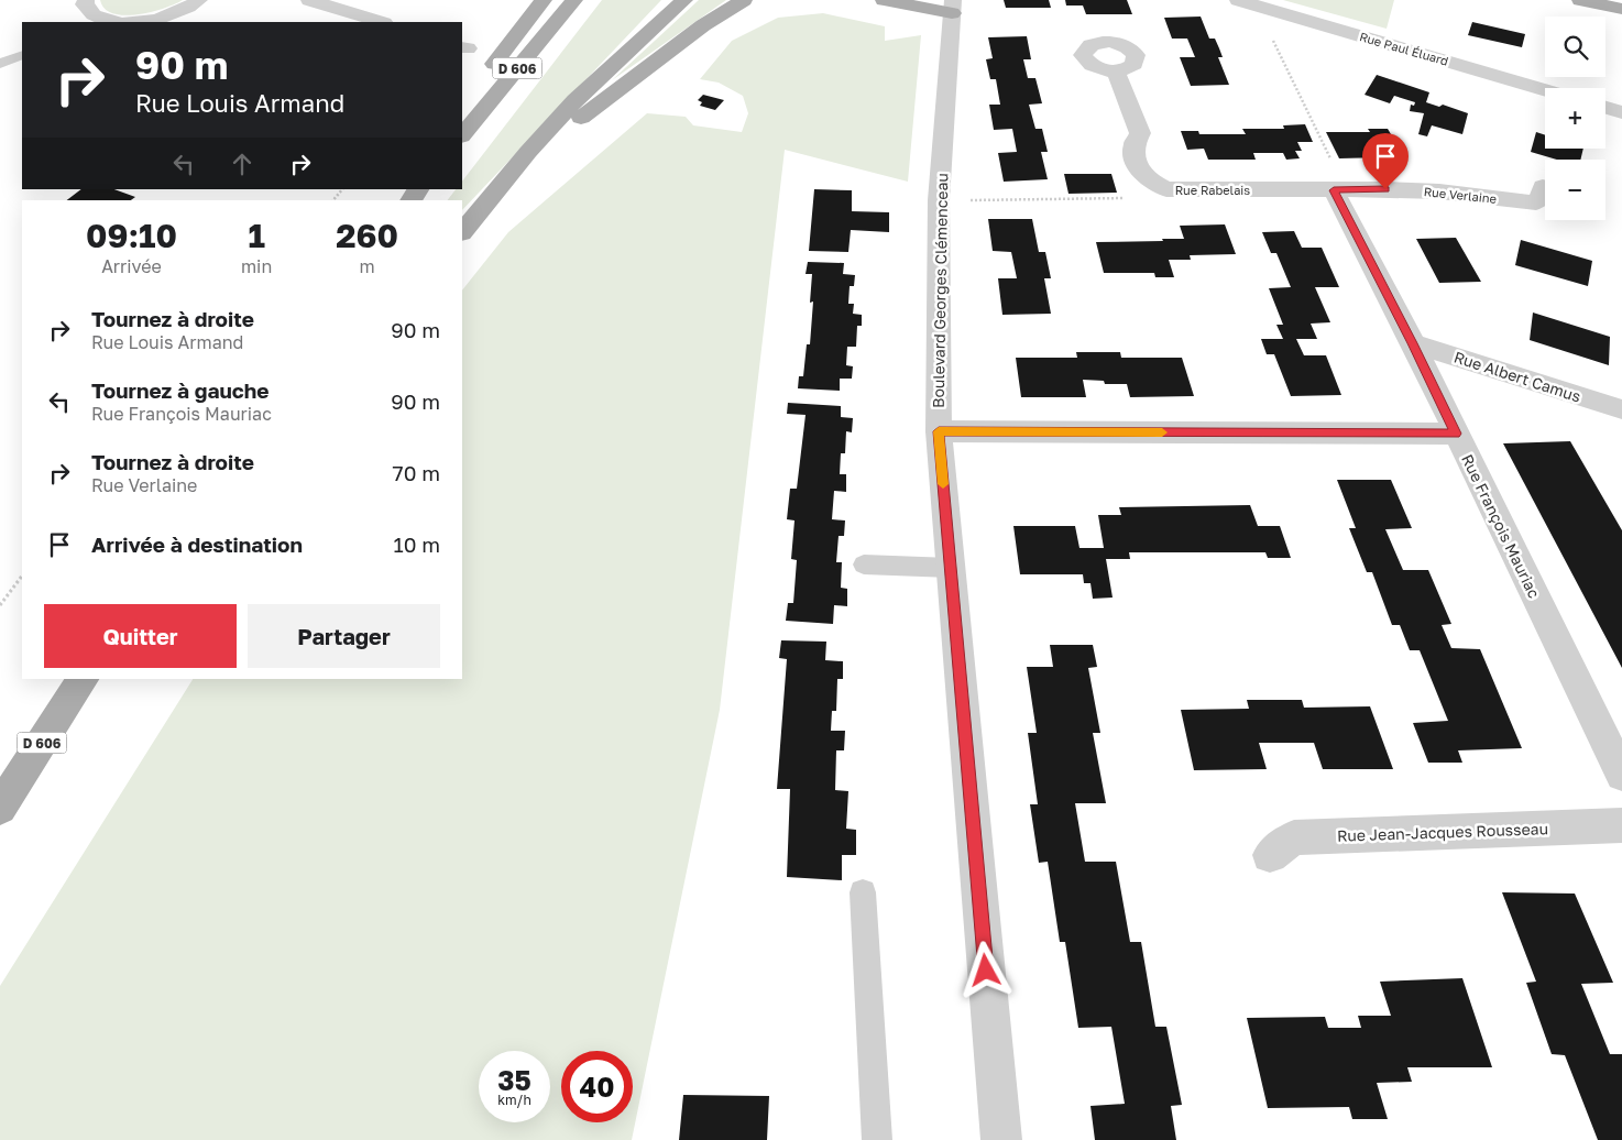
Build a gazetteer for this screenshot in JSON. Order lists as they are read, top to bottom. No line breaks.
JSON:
{"streets":{"main road":["D 606"],"street":["Rue Paul Éluard","Rue Rabelais","Rue Verlaine","Boulevard Georges Clémenceau","Rue Albert Camus","Rue François Mauriac","Rue Jean-Jacques Rousseau"]},"crossings":[["Rue Rabelais","Rue Verlaine"],["Rue Rabelais","Rue François Mauriac"],["Rue Verlaine","Rue François Mauriac"],["Rue Albert Camus","Rue François Mauriac"]],"page":{"map_buttons":["+","−"],"turn":["90 m","Rue Louis Armand"],"eta":["09:10","Arrivée","1","min","260","m"],"list":[{"name":"Tournez à droite","note":"Rue Louis Armand","value":"90 m"},{"name":"Tournez à gauche","note":"Rue François Mauriac","value":"90 m"},{"name":"Tournez à droite","note":"Rue Verlaine","value":"70 m"},{"name":"Arrivée à destination","value":"10 m"}],"buttons":["Quitter","Partager"],"speed":"35 km/h","limit":"40"}}
